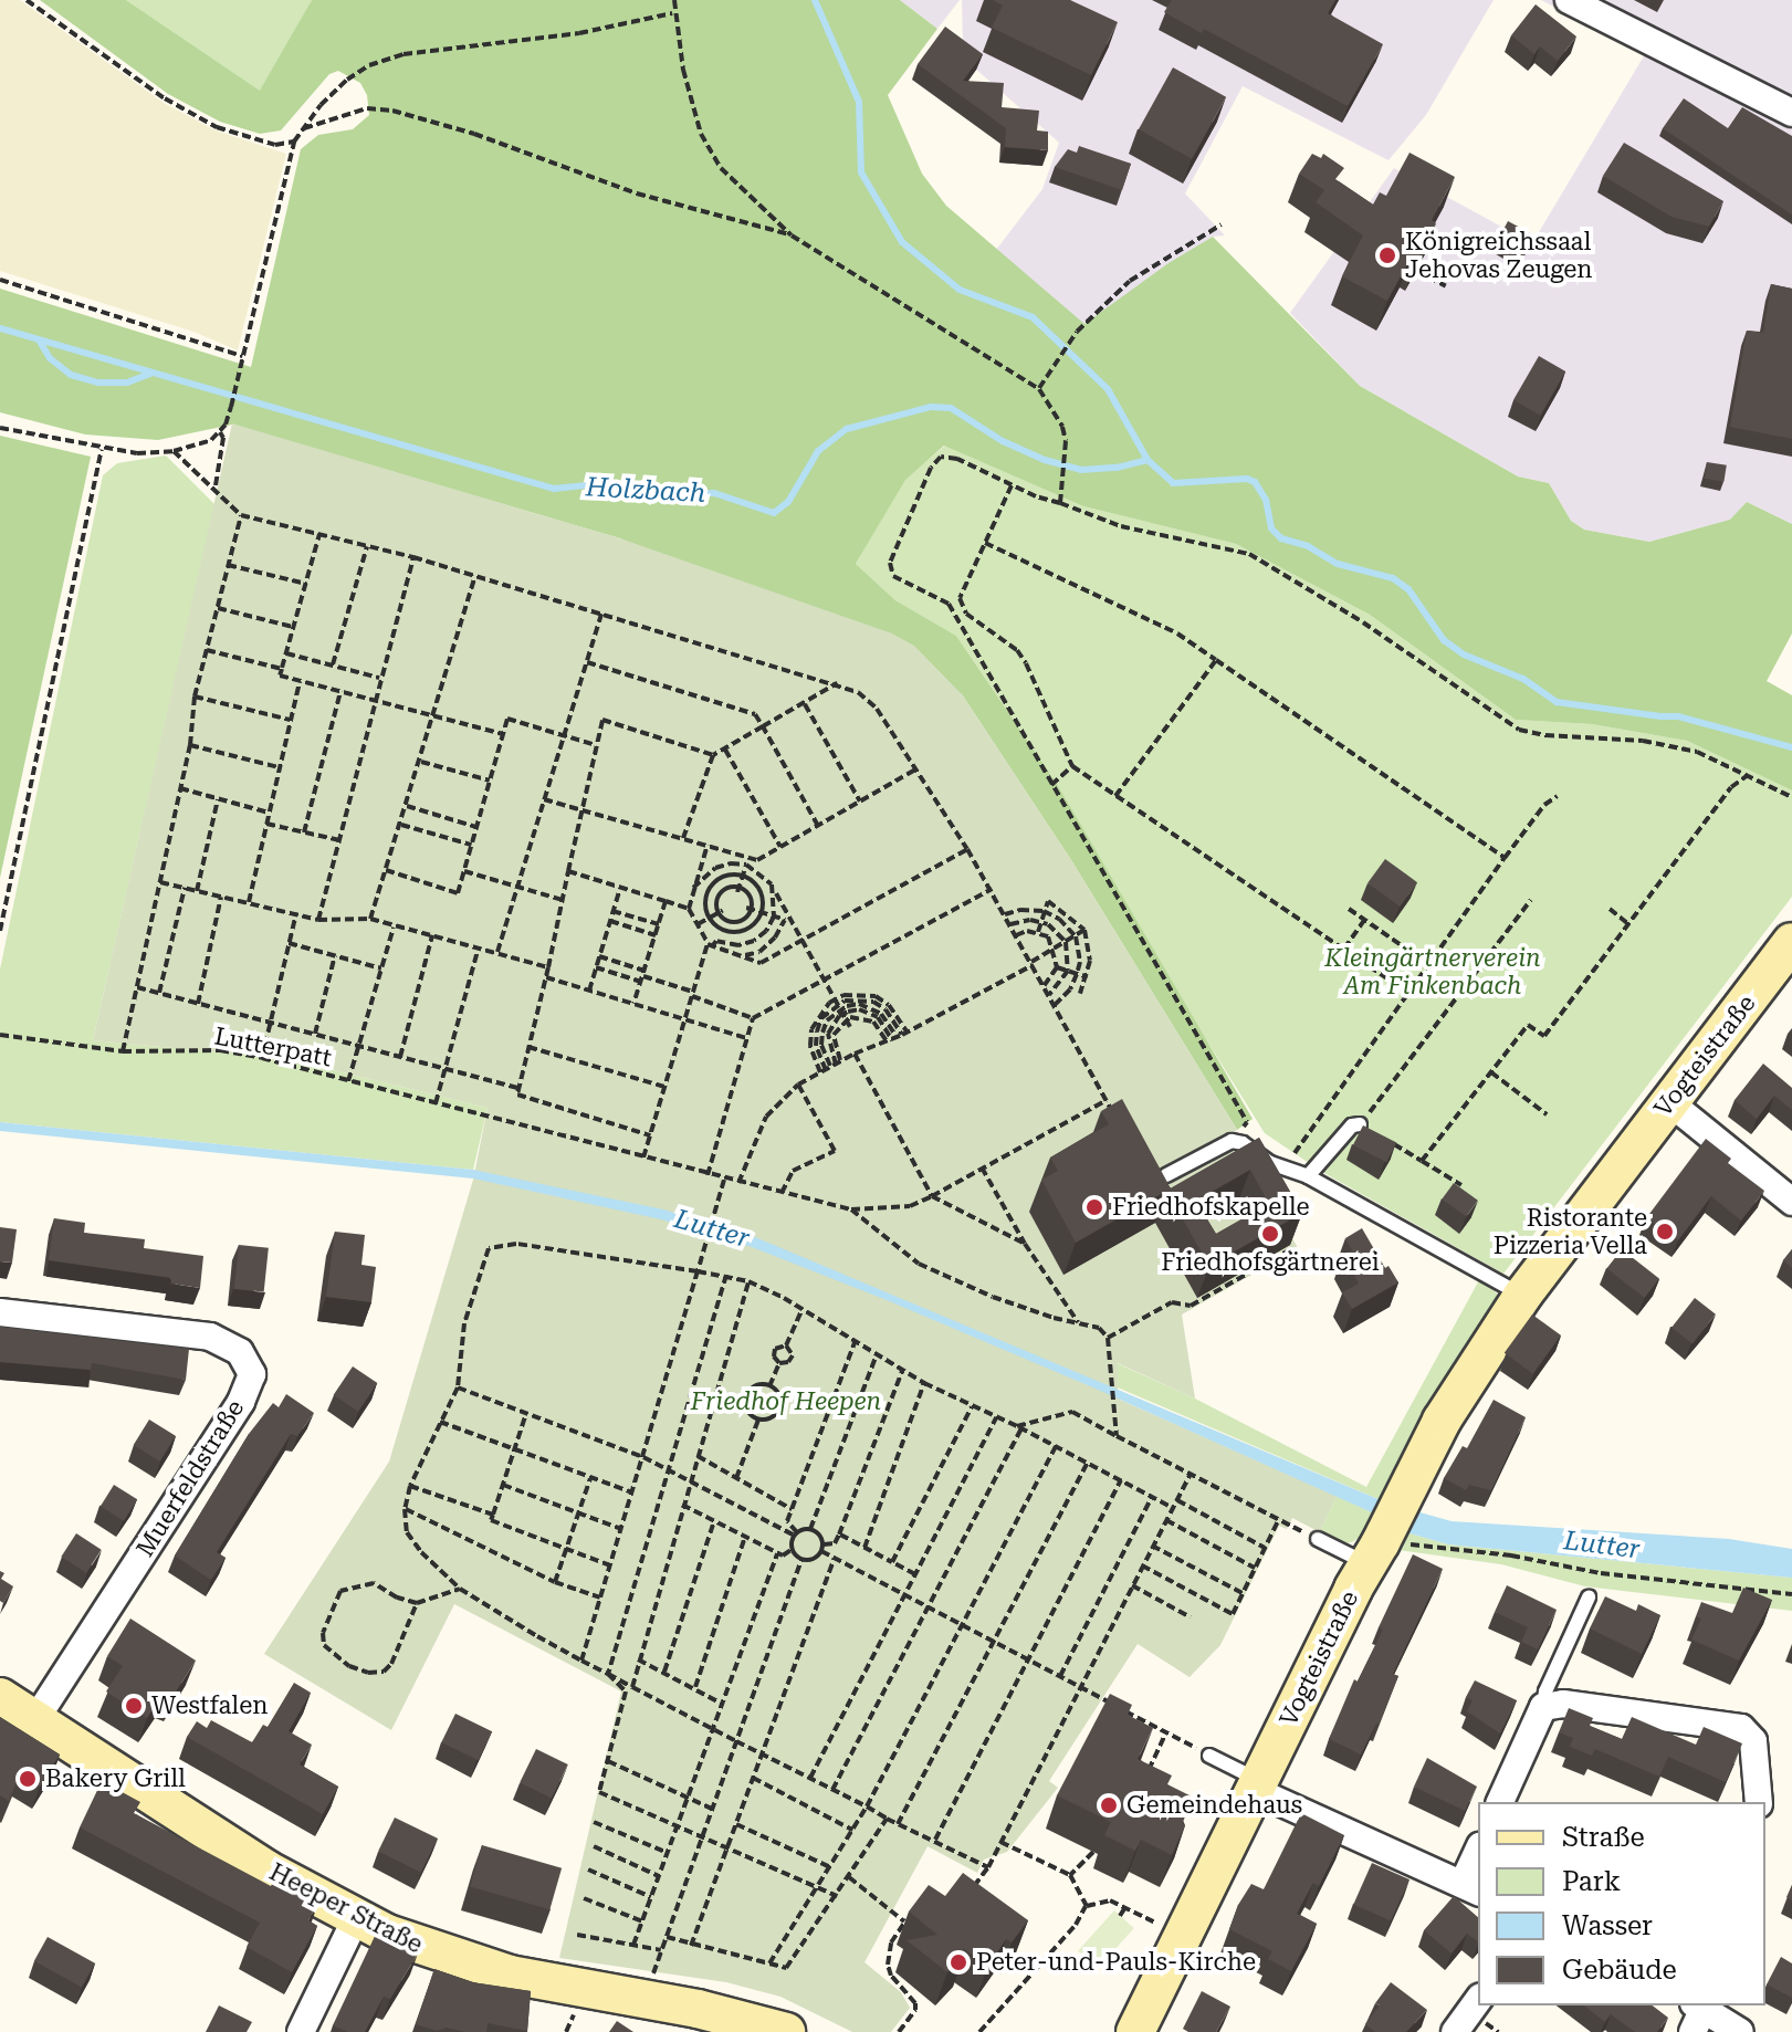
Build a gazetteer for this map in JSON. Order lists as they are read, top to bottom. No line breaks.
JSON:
{"streets":{"street":["Vogteistraße","Muerfeldstraße","Heeper Straße"],"path":["Lutterpatt"]},"crossings":[["Muerfeldstraße","Heeper Straße"]],"water":["Holzbach","Lutter"],"parks":["Kleingärtnerverein Am Finkenbach","Friedhof Heepen"],"places":["Königreichssaal Jehovas Zeugen","Friedhofskapelle","Ristorante Pizzeria Vella","Friedhofsgärtnerei","Westfalen","Bakery Grill","Gemeindehaus","Peter-und-Pauls-Kirche"],"legend":["Straße","Park","Wasser","Gebäude"]}
